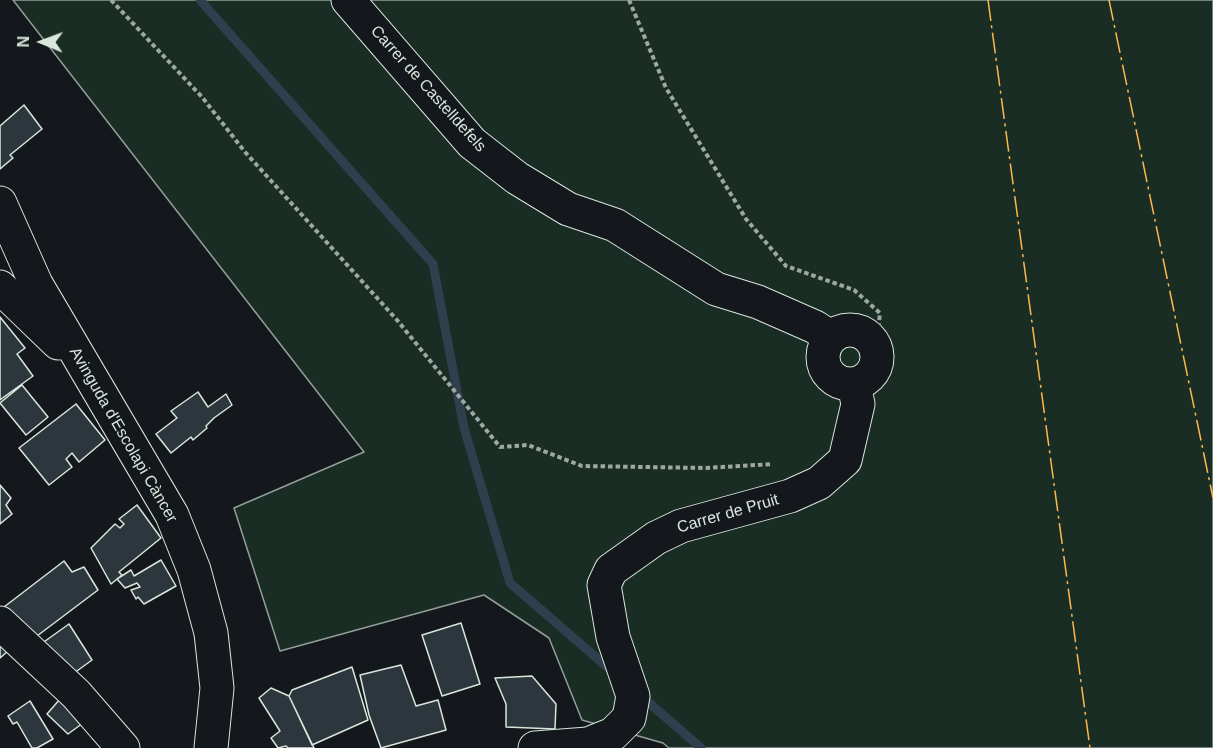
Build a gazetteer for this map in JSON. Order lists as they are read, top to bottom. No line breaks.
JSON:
{"streets":{"street":["Carrer de Castelldefels","Avinguda d'Escolapi Càncer","Carrer de Pruit"]},"crossings":[["Carrer de Castelldefels","Carrer de Pruit"]],"north":"left"}
